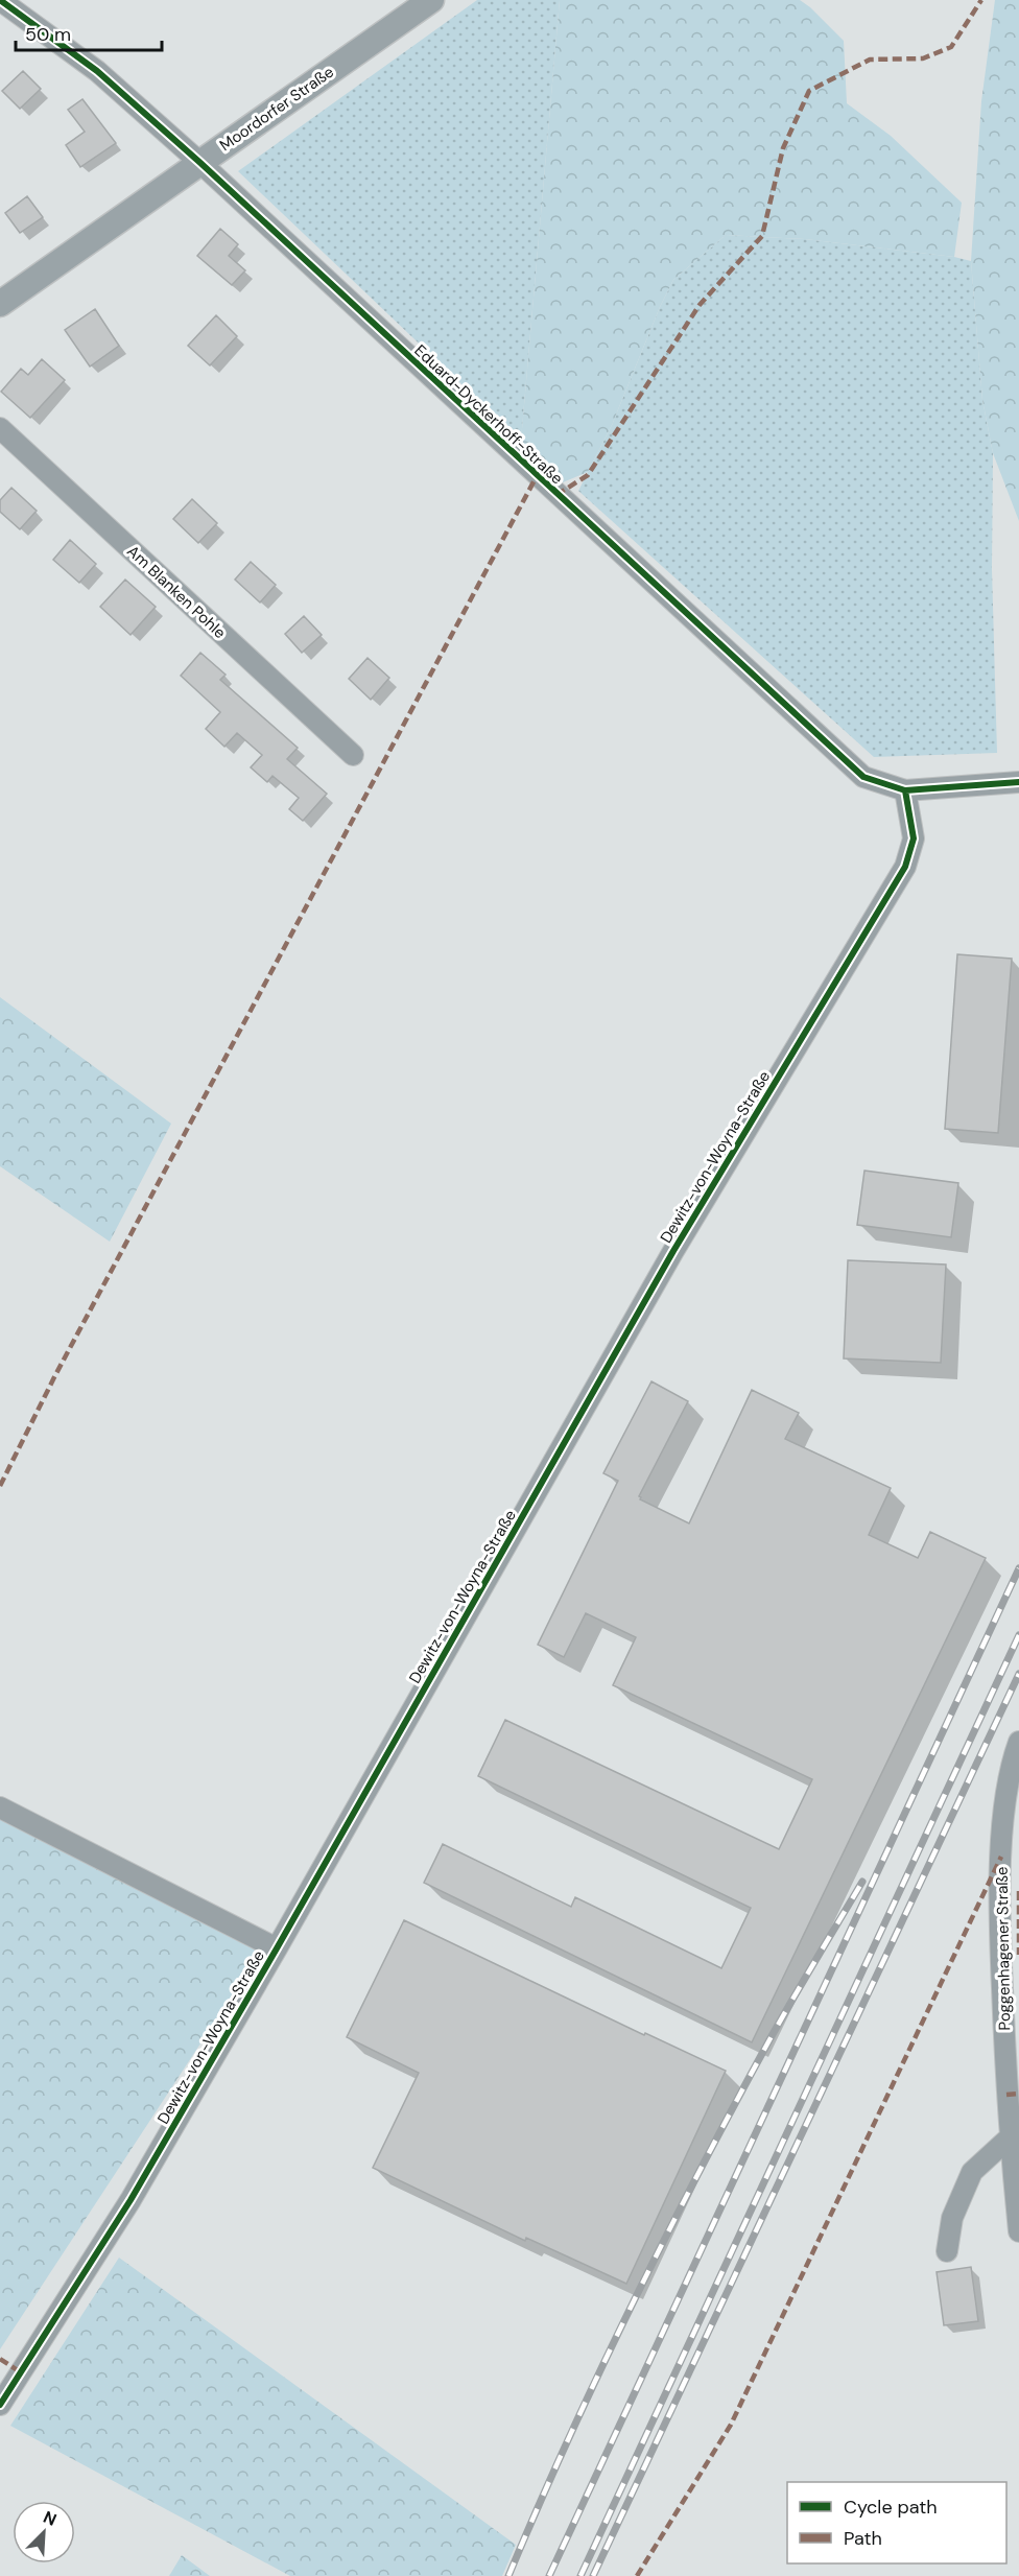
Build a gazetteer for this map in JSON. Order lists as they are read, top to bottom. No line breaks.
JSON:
{"streets":{"main road":["Moordorfer Straße"],"street":["Eduard-Dyckerhoff-Straße","Am Blanken Pohle","Dewitz-von-Woyna-Straße","Poggenhagener Straße"]},"crossings":[["Moordorfer Straße","Eduard-Dyckerhoff-Straße"],["Eduard-Dyckerhoff-Straße","Dewitz-von-Woyna-Straße"]],"legend":["Cycle path","Path"],"scale_bar":"50 m","north":"top right"}
